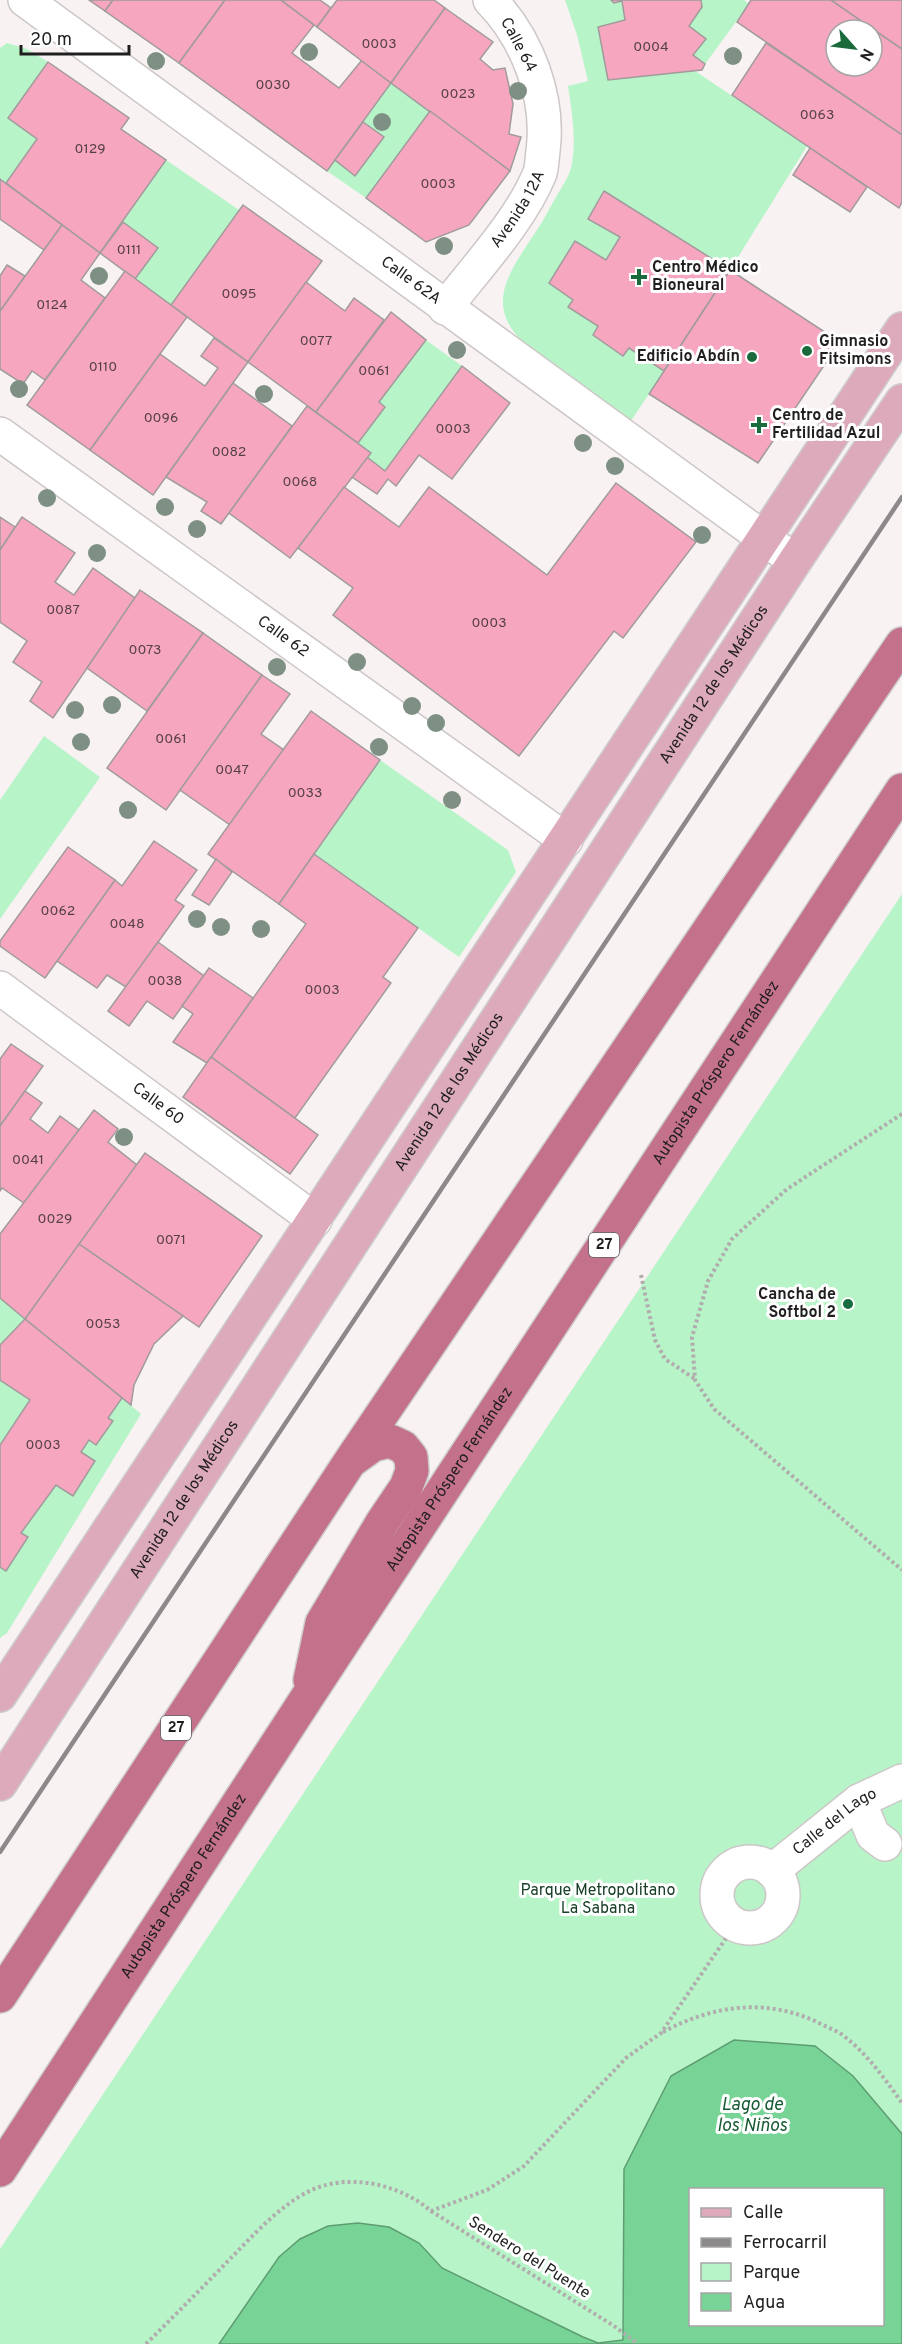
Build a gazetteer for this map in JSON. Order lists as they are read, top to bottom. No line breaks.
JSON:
{"streets":{"highway":["Autopista Próspero Fernández","27"],"main road":["Avenida 12 de los Médicos"],"street":["Calle 64","Avenida 12A","Calle 62A","Calle 62","Calle 60","Calle del Lago"],"path":["Sendero del Puente"]},"crossings":[["Calle 64","Avenida 12A"],["Avenida 12A","Calle 62A"],["Calle 62A","Avenida 12 de los Médicos"]],"water":["Lago de los Niños"],"parks":["Parque Metropolitano La Sabana"],"places":{"health":["Centro Médico Bioneural","Centro de Fertilidad Azul"],"other":["Gimnasio Fitsimons","Edificio Abdín","Cancha de Softbol 2"]},"house_numbers":["0003","0004","0030","0023","0063","0129","0003","0111","0095","0124","0077","0110","0061","0096","0003","0082","0068","0087","0003","0073","0061","0047","0033","0062","0048","0038","0003","0041","0029","0071","0053","0003"],"legend":["Calle","Ferrocarril","Parque","Agua"],"scale_bar":"20 m","north":"bottom right"}
